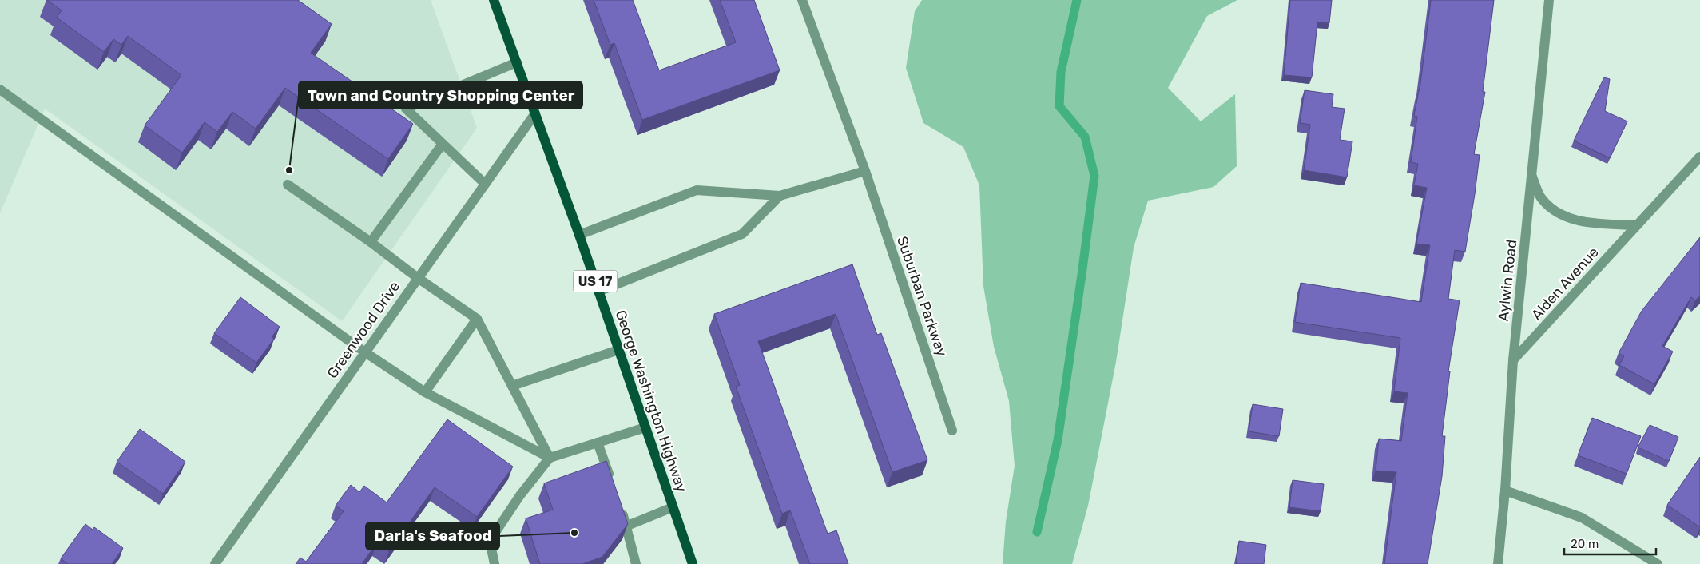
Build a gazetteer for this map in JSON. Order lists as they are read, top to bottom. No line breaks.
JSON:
{"streets":{"main road":["US 17","George Washington Highway"],"street":["Aylwin Road","Alden Avenue","Suburban Parkway","Greenwood Drive"]},"crossings":[["Aylwin Road","Alden Avenue"],["Greenwood Drive","George Washington Highway"]],"places":["Town and Country Shopping Center","Darla's Seafood"],"scale_bar":"20 m"}
